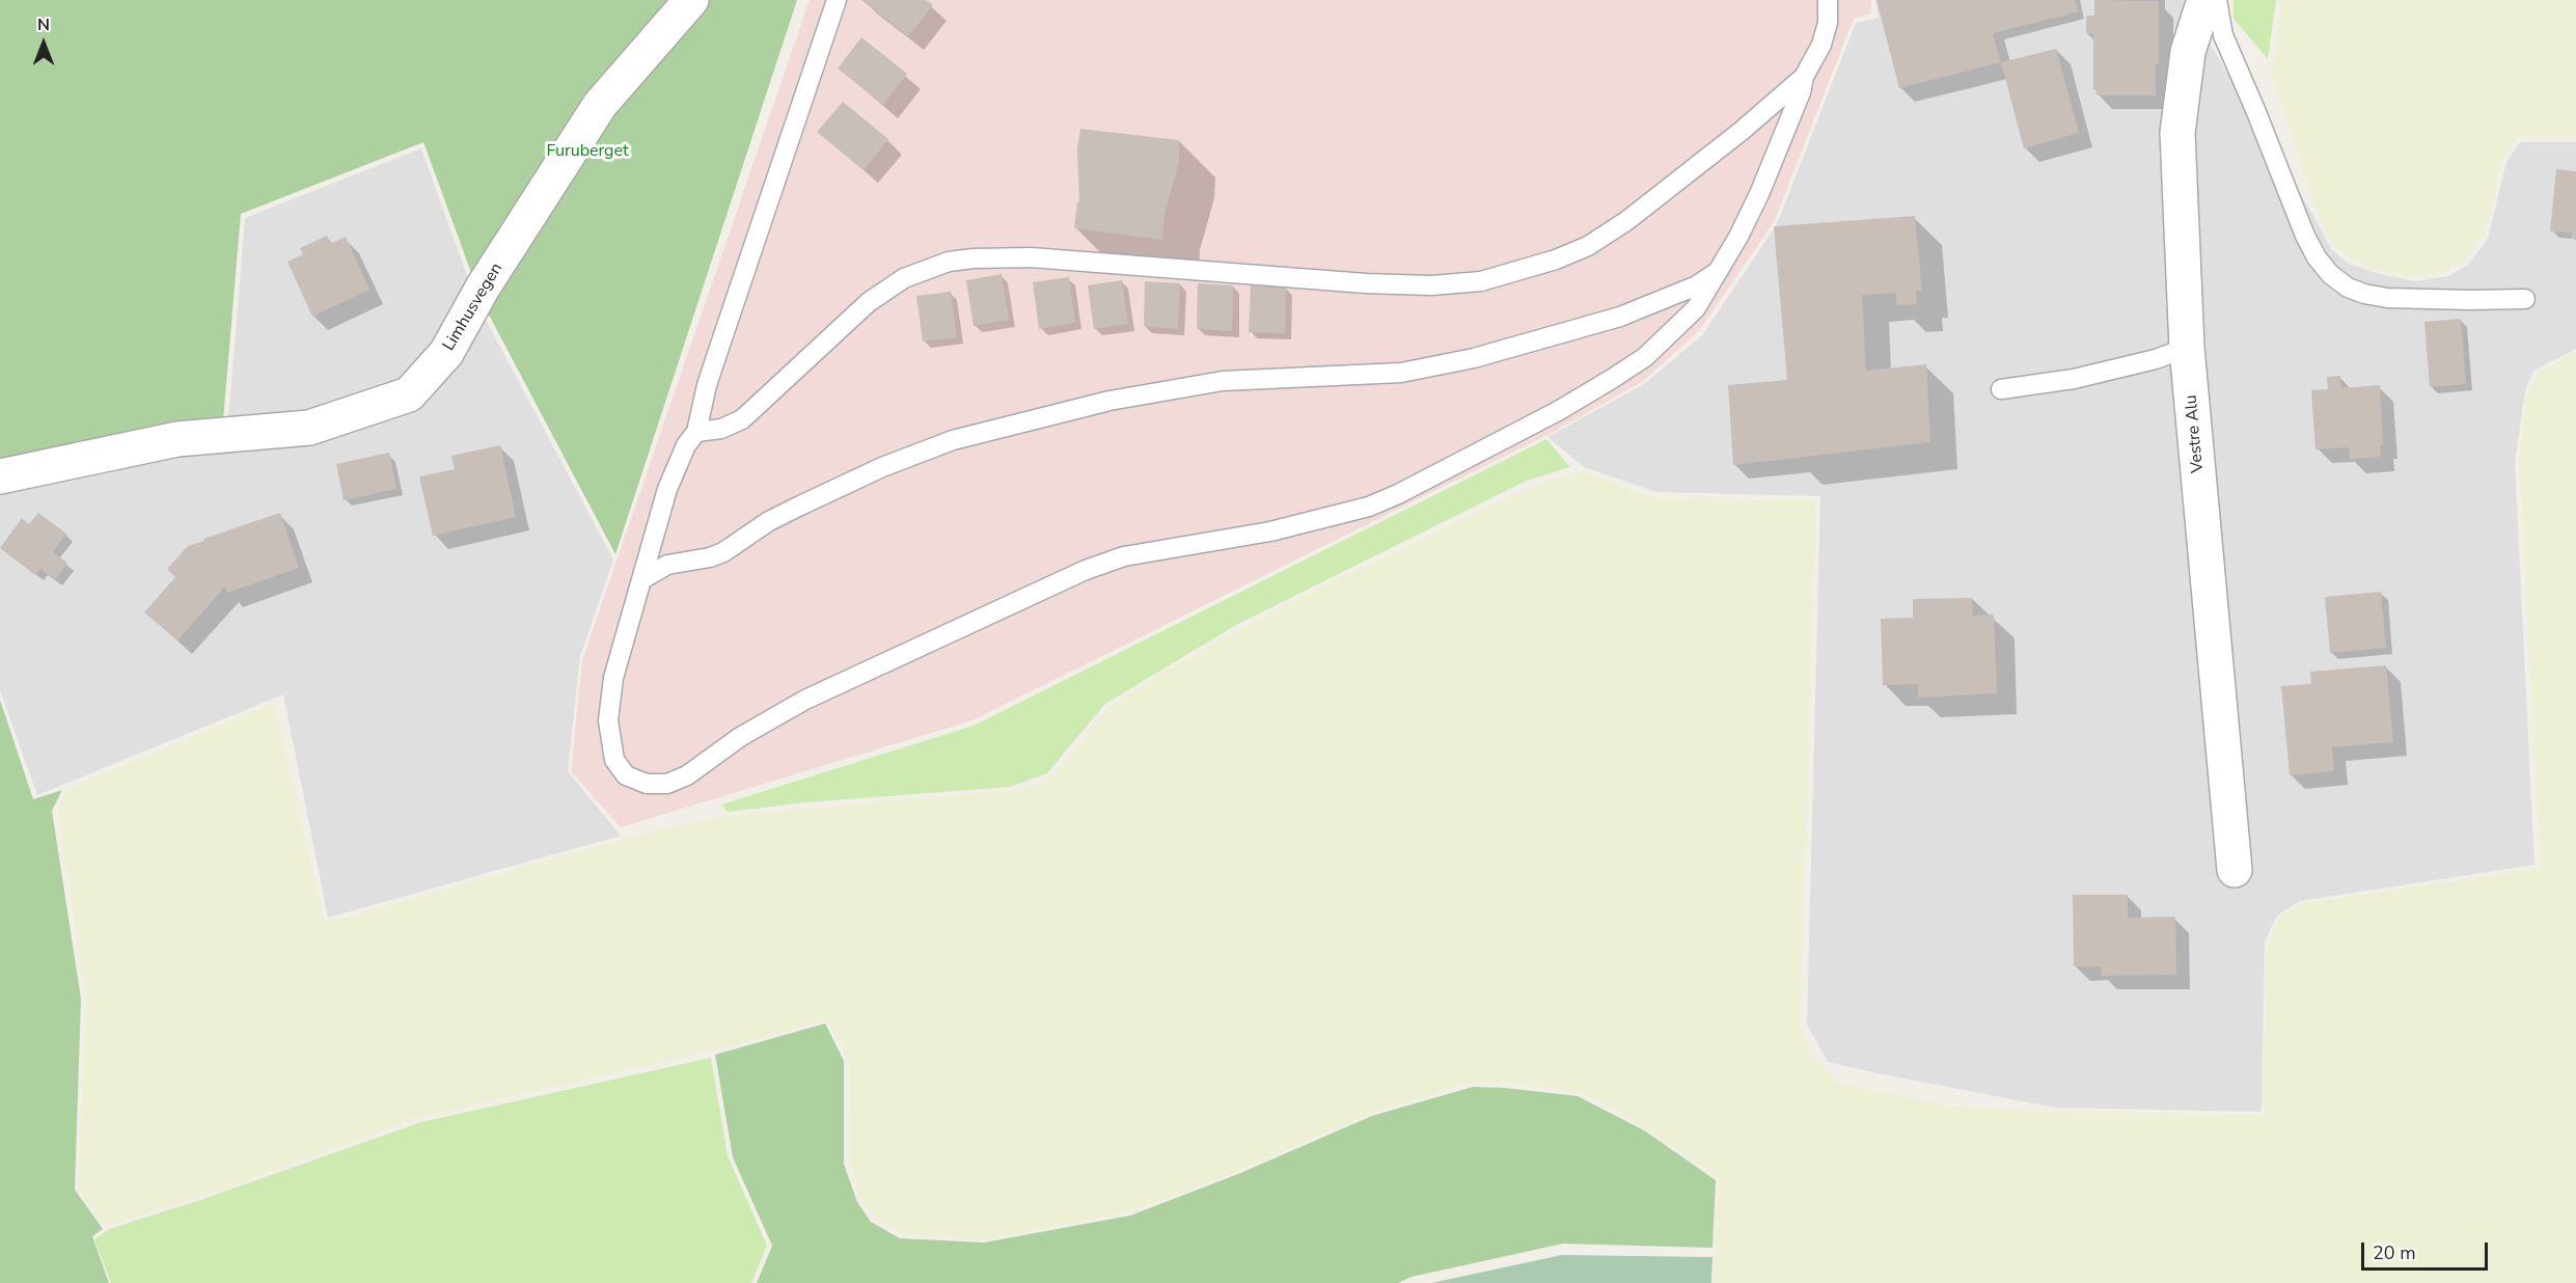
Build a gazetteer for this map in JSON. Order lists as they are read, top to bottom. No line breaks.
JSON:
{"streets":{"street":["Limhusvegen","Vestre Alu"]},"parks":["Furuberget"],"scale_bar":"20 m","north":"top"}
